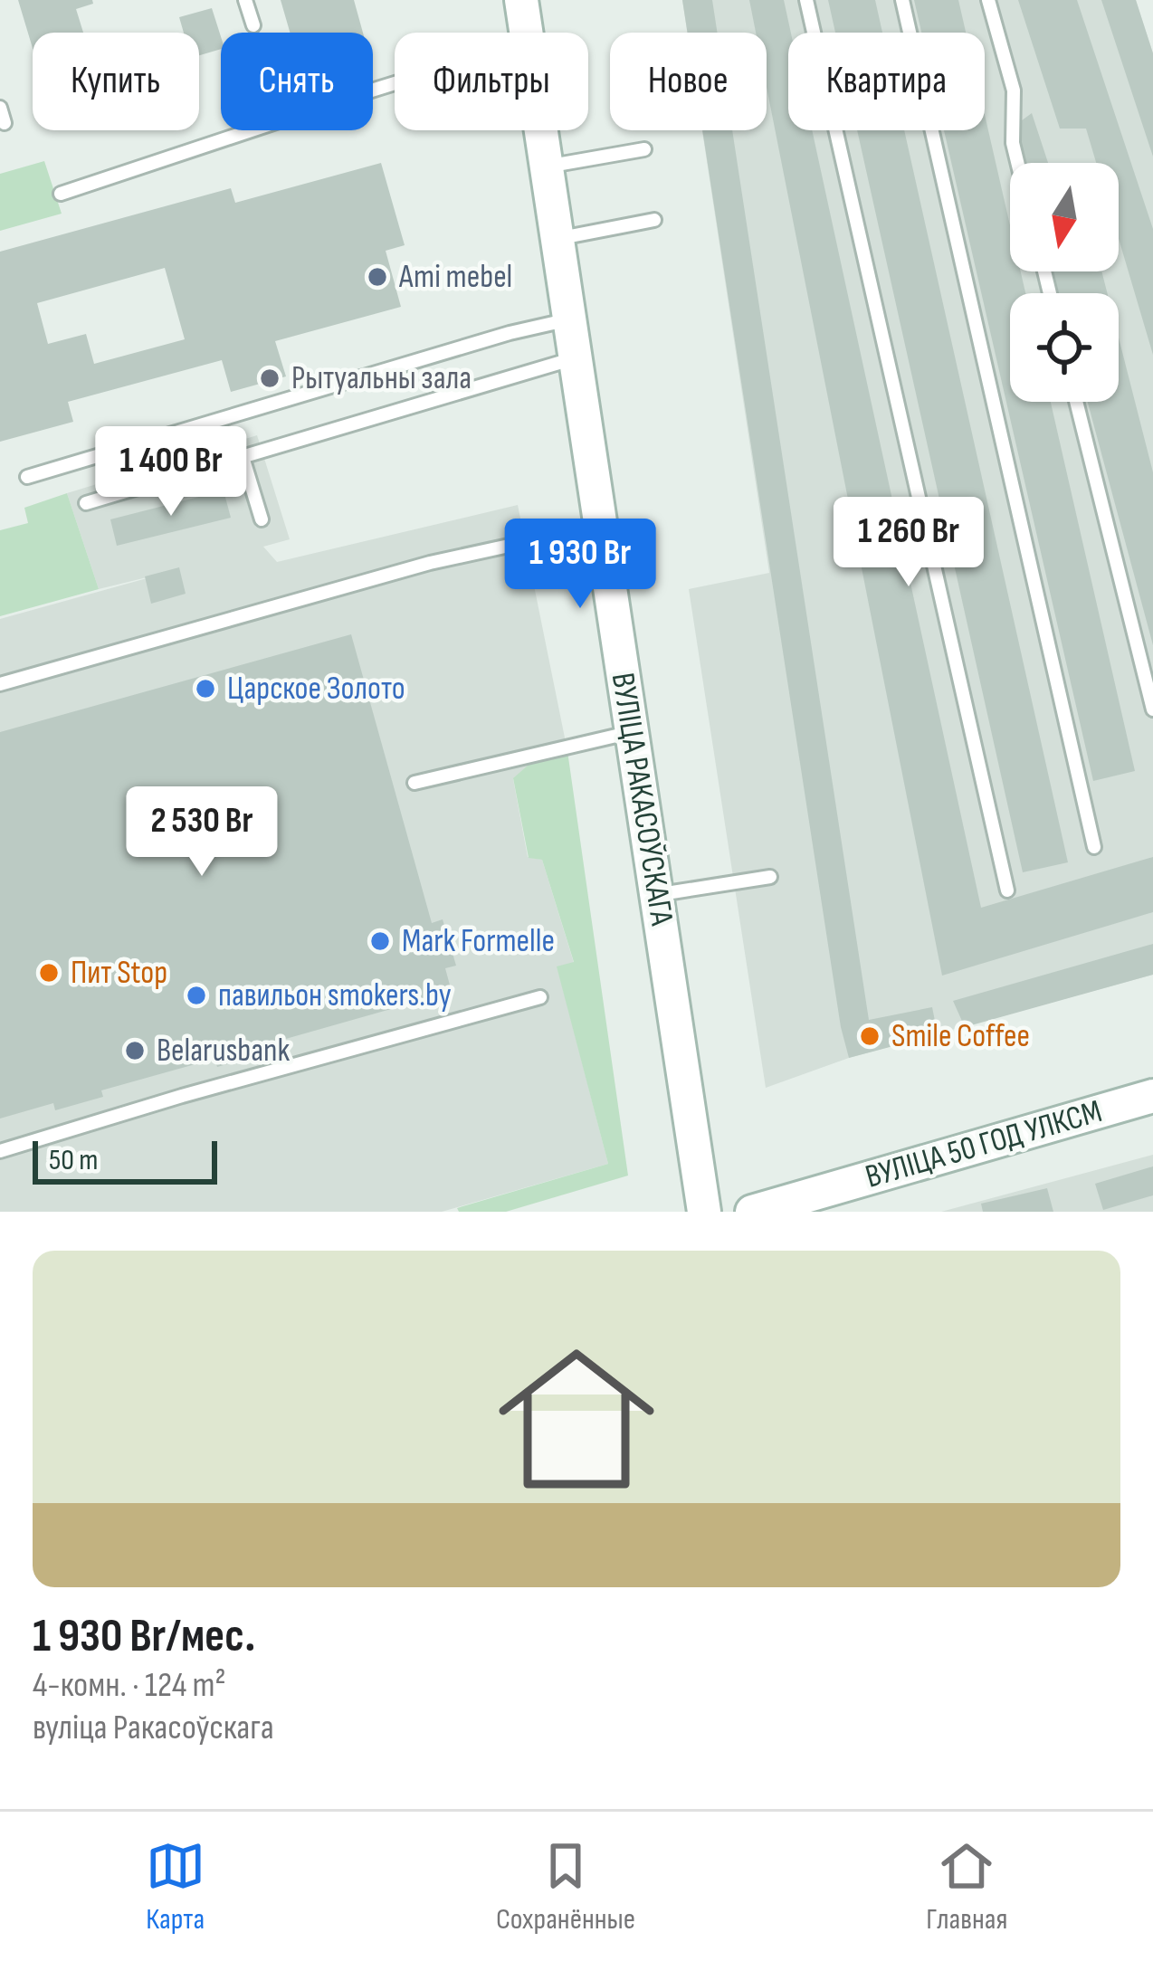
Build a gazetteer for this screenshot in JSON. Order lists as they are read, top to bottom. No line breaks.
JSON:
{"streets":{"main road":["ВУЛІЦА РАКАСОЎСКАГА","ВУЛІЦА 50 ГОД УЛКСМ"]},"places":["Ami mebel","Рытуальны зала","Царское Золото","Mark Formelle","Пит Stop","павильон smokers.by","Smile Coffee","Belarusbank"],"scale_bar":"50 m","north":"bottom","page":{"chip":["Купить","Снять","Фильтры","Новое","Квартира"],"price":["1 400 Br","1 260 Br","1 930 Br","2 530 Br"],"scale":"50 m","list":[{"name":"1 930 Br/мес.","note":"4-комн. · 124 m² · вуліца Ракасоўскага"}],"tabs":["Карта","Сохранённые","Главная"]}}
